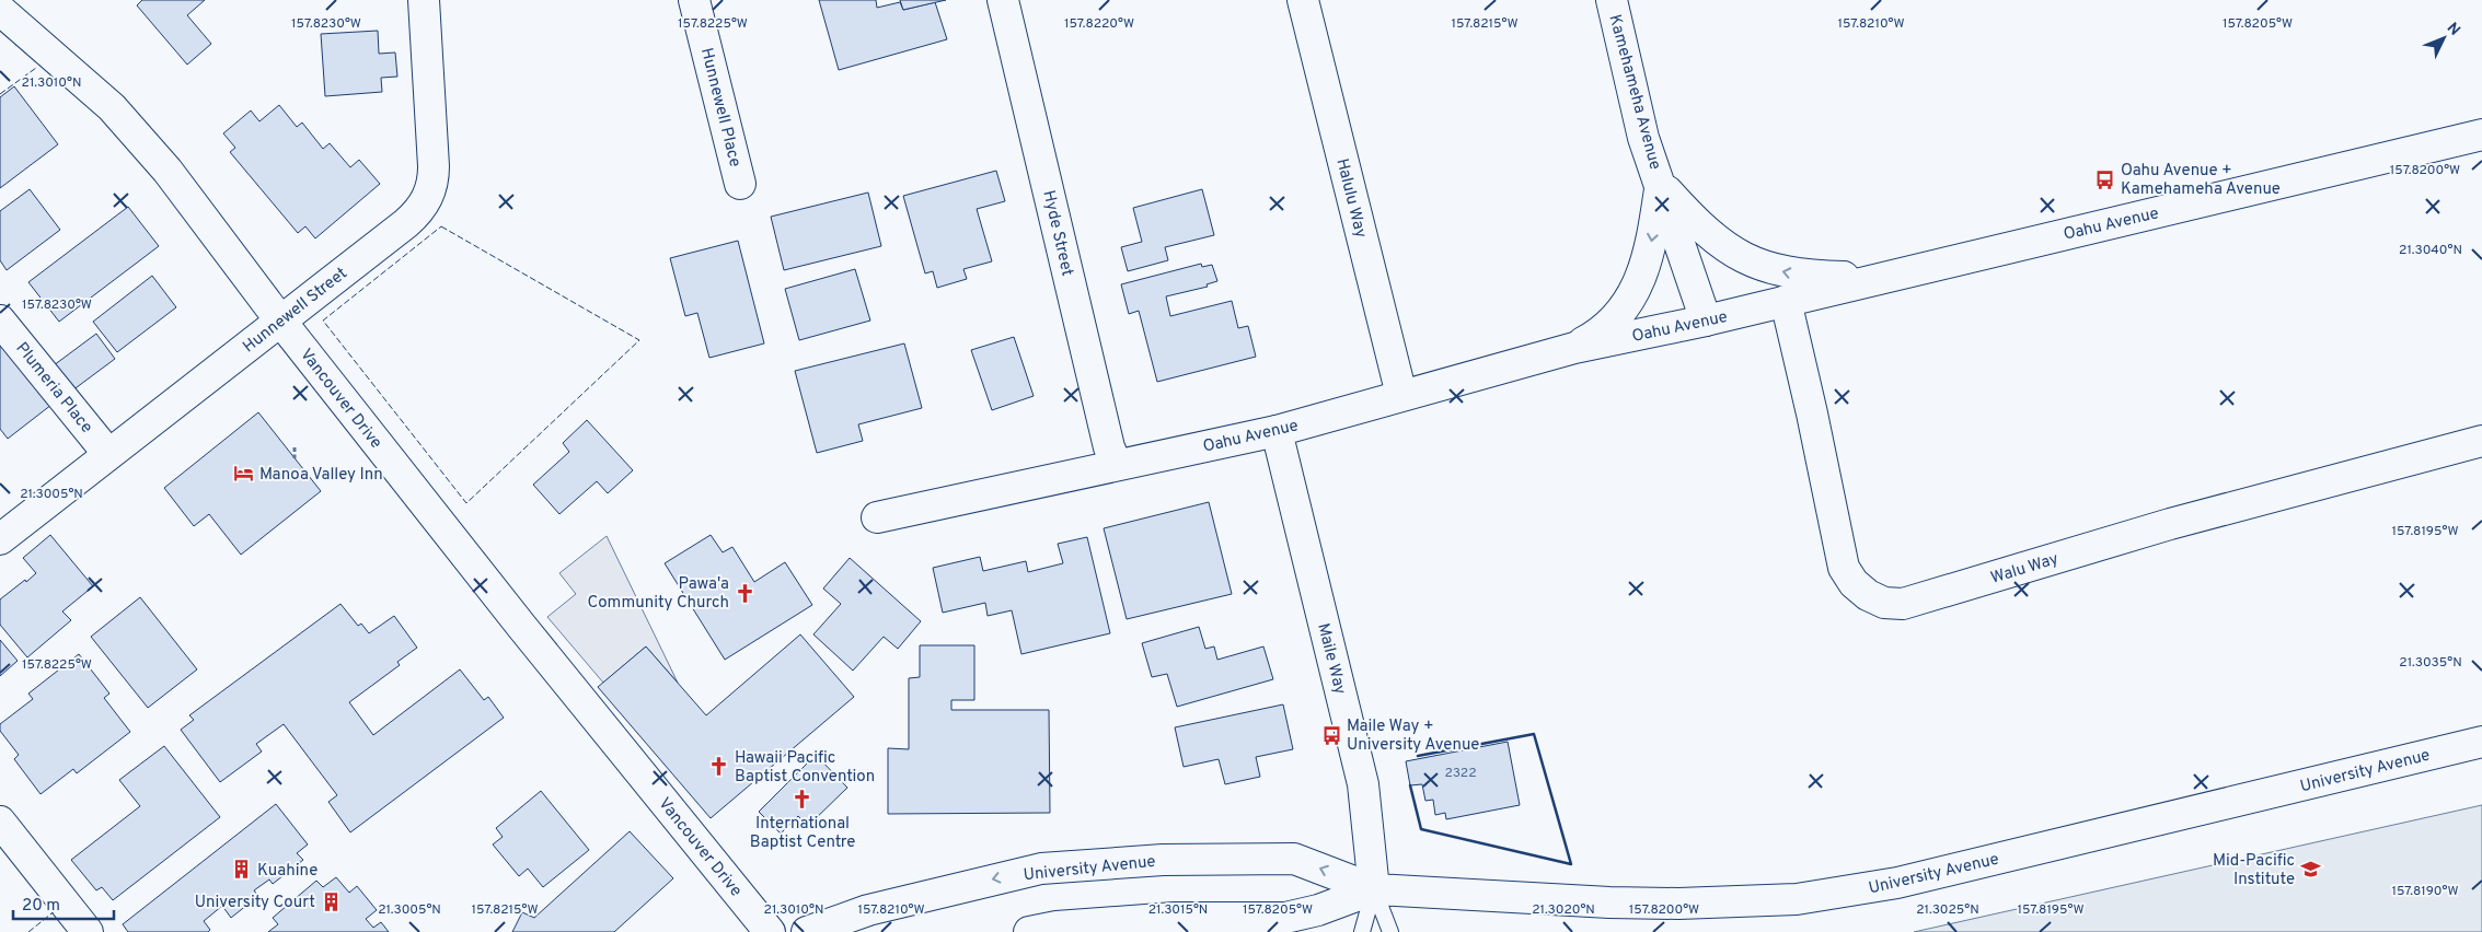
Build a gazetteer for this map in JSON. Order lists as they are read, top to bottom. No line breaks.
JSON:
{"streets":{"street":["Kamehameha Avenue","Hunnewell Place","Halulu Way","Oahu Avenue","Hyde Street","Hunnewell Street","Plumeria Place","Vancouver Drive","Walu Way","Maile Way","University Avenue"]},"crossings":[["Kamehameha Avenue","Oahu Avenue"],["Halulu Way","Oahu Avenue"],["Oahu Avenue","Hyde Street"],["Oahu Avenue","Walu Way"],["Oahu Avenue","Maile Way"],["Hunnewell Street","Plumeria Place"],["Hunnewell Street","Vancouver Drive"],["Maile Way","University Avenue"]],"places":{"bus stop":["Oahu Avenue + Kamehameha Avenue","Maile Way + University Avenue"],"hotel":["Manoa Valley Inn"],"church":["Pawa'a Community Church","Hawaii Pacific Baptist Convention","International Baptist Centre"],"building":["Kuahine","University Court"],"school or university":["Mid-Pacific Institute"]},"house_numbers":["2322"],"scale_bar":"20 m","north":"top right","coordinates":["157.8215°W","157.8230°W","157.8225°W","157.8220°W","157.8210°W","157.8205°W","21.3010°N","157.8200°W","21.3040°N","21.3005°N","157.8195°W","21.3035°N","157.8190°W","21.3015°N","21.3020°N","21.3025°N"]}
